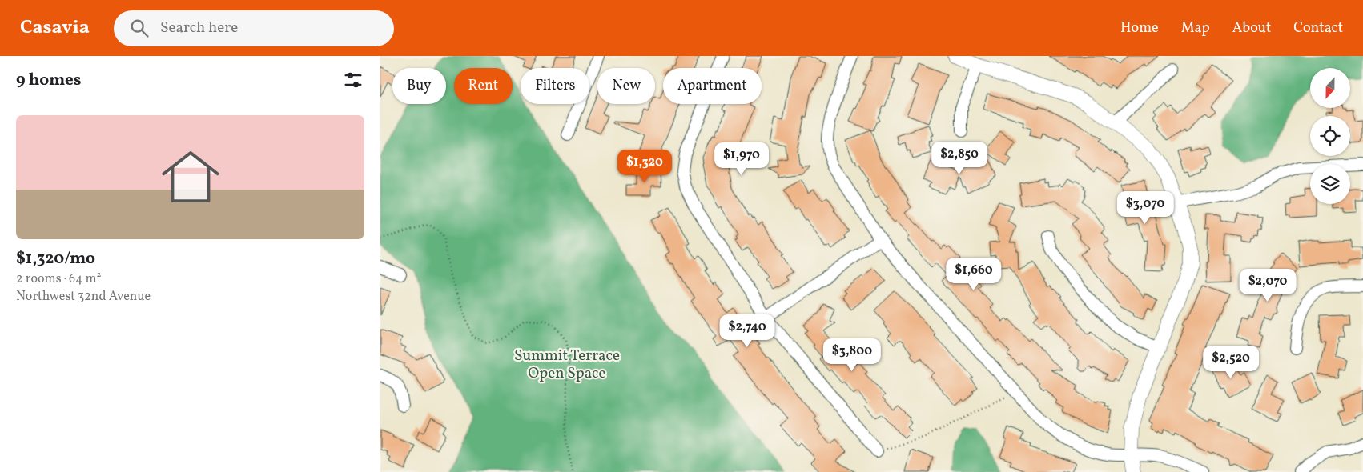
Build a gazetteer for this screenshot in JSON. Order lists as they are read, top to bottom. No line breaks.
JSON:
{"parks":["Summit Terrace Open Space"],"north":"bottom","page":{"header":"Casavia","search":"Search here","nav":["Home","Map","About","Contact"],"heading":"9 homes","chip":["Buy","Rent","Filters","New","Apartment"],"list":[{"name":"$1,320/mo","note":"2 rooms · 64 m² · Northwest 32nd Avenue"}],"price":["$2,850","$1,970","$1,320","$3,070","$1,660","$2,070","$2,740","$3,800","$2,520"]}}
